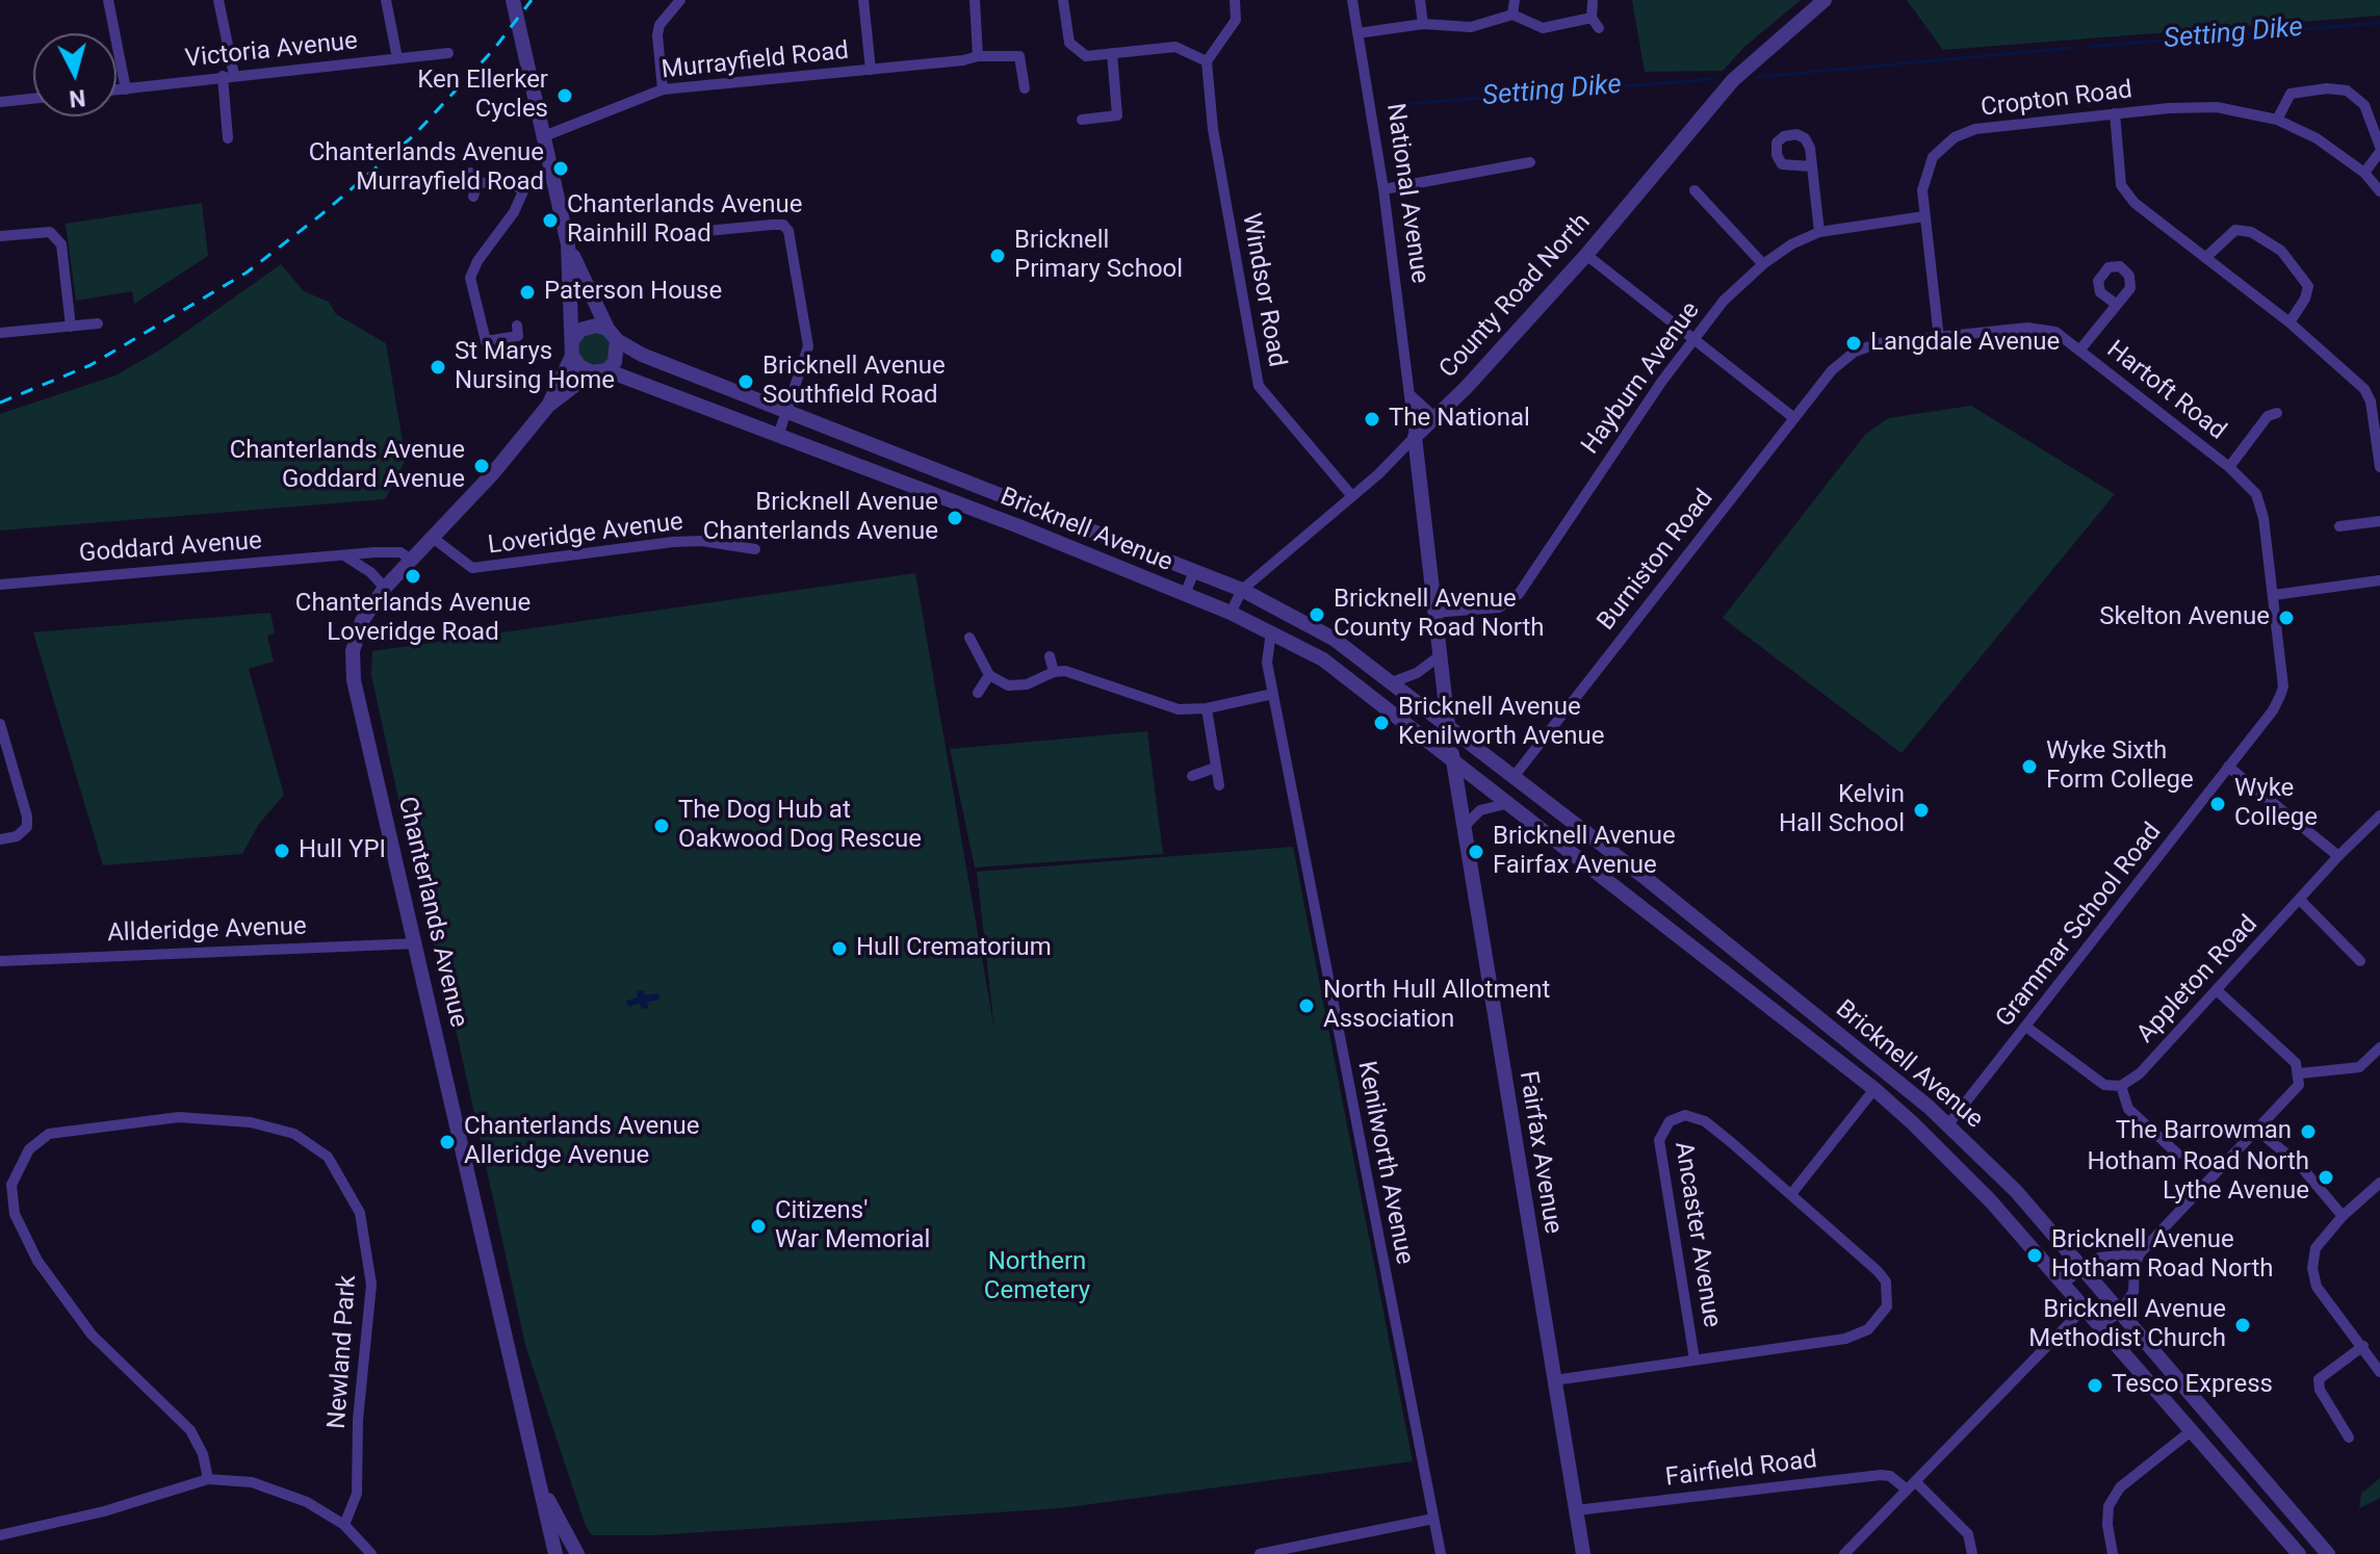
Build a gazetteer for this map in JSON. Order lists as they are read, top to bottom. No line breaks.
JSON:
{"streets":{"street":["Victoria Avenue","Murrayfield Road","Cropton Road","National Avenue","Windsor Road","County Road North","Hayburn Avenue","Hartoft Road","Bricknell Avenue","Loveridge Avenue","Goddard Avenue","Burniston Road","Chanterlands Avenue","Grammar School Road","Allderidge Avenue","Appleton Road","Fairfax Avenue","Kenilworth Avenue","Ancaster Avenue","Newland Park","Fairfield Road"]},"crossings":[["Cropton Road","Hayburn Avenue"],["Cropton Road","Hartoft Road"],["National Avenue","County Road North"],["National Avenue","Hayburn Avenue"],["National Avenue","Bricknell Avenue"],["National Avenue","Fairfax Avenue"],["Windsor Road","County Road North"],["County Road North","Bricknell Avenue"],["Hartoft Road","Burniston Road"],["Hartoft Road","Grammar School Road"],["Bricknell Avenue","Burniston Road"],["Bricknell Avenue","Chanterlands Avenue"],["Bricknell Avenue","Grammar School Road"],["Bricknell Avenue","Fairfax Avenue"],["Bricknell Avenue","Kenilworth Avenue"],["Loveridge Avenue","Chanterlands Avenue"],["Goddard Avenue","Chanterlands Avenue"],["Chanterlands Avenue","Allderidge Avenue"],["Fairfax Avenue","Ancaster Avenue"],["Fairfax Avenue","Fairfield Road"]],"water":["Setting Dike"],"parks":["Northern Cemetery"],"places":["Ken Ellerker Cycles","Chanterlands Avenue Murrayfield Road","Chanterlands Avenue Rainhill Road","Bricknell Primary School","Paterson House","Langdale Avenue","St Marys Nursing Home","Bricknell Avenue Southfield Road","The National","Chanterlands Avenue Goddard Avenue","Bricknell Avenue Chanterlands Avenue","Chanterlands Avenue Loveridge Road","Bricknell Avenue County Road North","Skelton Avenue","Bricknell Avenue Kenilworth Avenue","Wyke Sixth Form College","Wyke College","Kelvin Hall School","The Dog Hub at Oakwood Dog Rescue","Hull YPI","Bricknell Avenue Fairfax Avenue","Hull Crematorium","North Hull Allotment Association","The Barrowman","Chanterlands Avenue Alleridge Avenue","Hotham Road North Lythe Avenue","Citizens' War Memorial","Bricknell Avenue Hotham Road North","Bricknell Avenue Methodist Church","Tesco Express"],"north":"bottom"}
